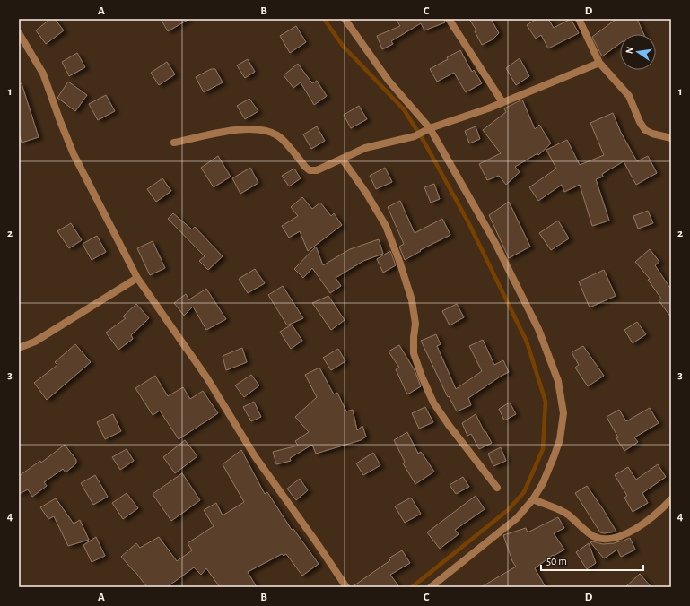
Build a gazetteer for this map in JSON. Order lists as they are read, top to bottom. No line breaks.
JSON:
{"scale_bar":"50 m","north":"left","grid":{"columns":["A","B","C","D"],"rows":["1","2","3","4"]}}
